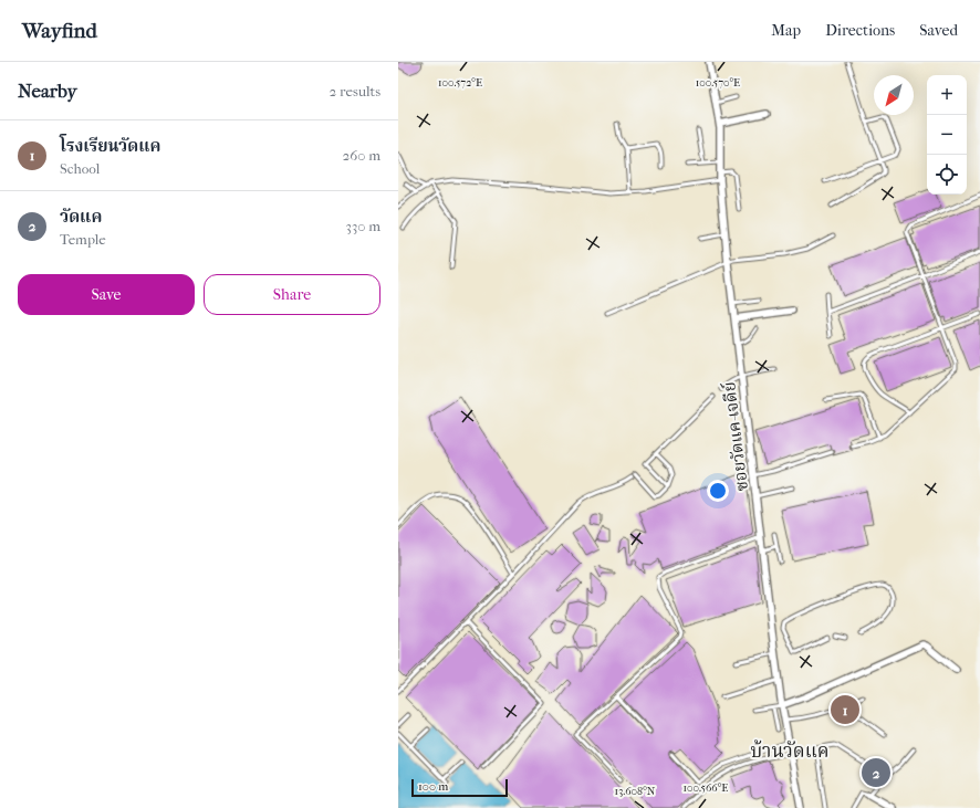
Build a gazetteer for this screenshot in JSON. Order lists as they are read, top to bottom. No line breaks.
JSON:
{"streets":{"street":["ซอยวัดแค-เจดีย์"]},"districts":["บ้านวัดแค"],"scale_bar":"100 m","north":"bottom left","page":{"header":"Wayfind","nav":["Map","Directions","Saved"],"heading":["Nearby","2 results"],"map_buttons":["+","−"],"list":[{"mark":"1","name":"โรงเรียนวัดแค","note":"School","value":"260 m"},{"mark":"2","name":"วัดแค","note":"Temple","value":"330 m"}],"buttons":["Save","Share"],"pins":["1","2"],"scale":"100 m"},"coordinates":["100.572°E","100.570°E","100.566°E","13.608°N"]}
